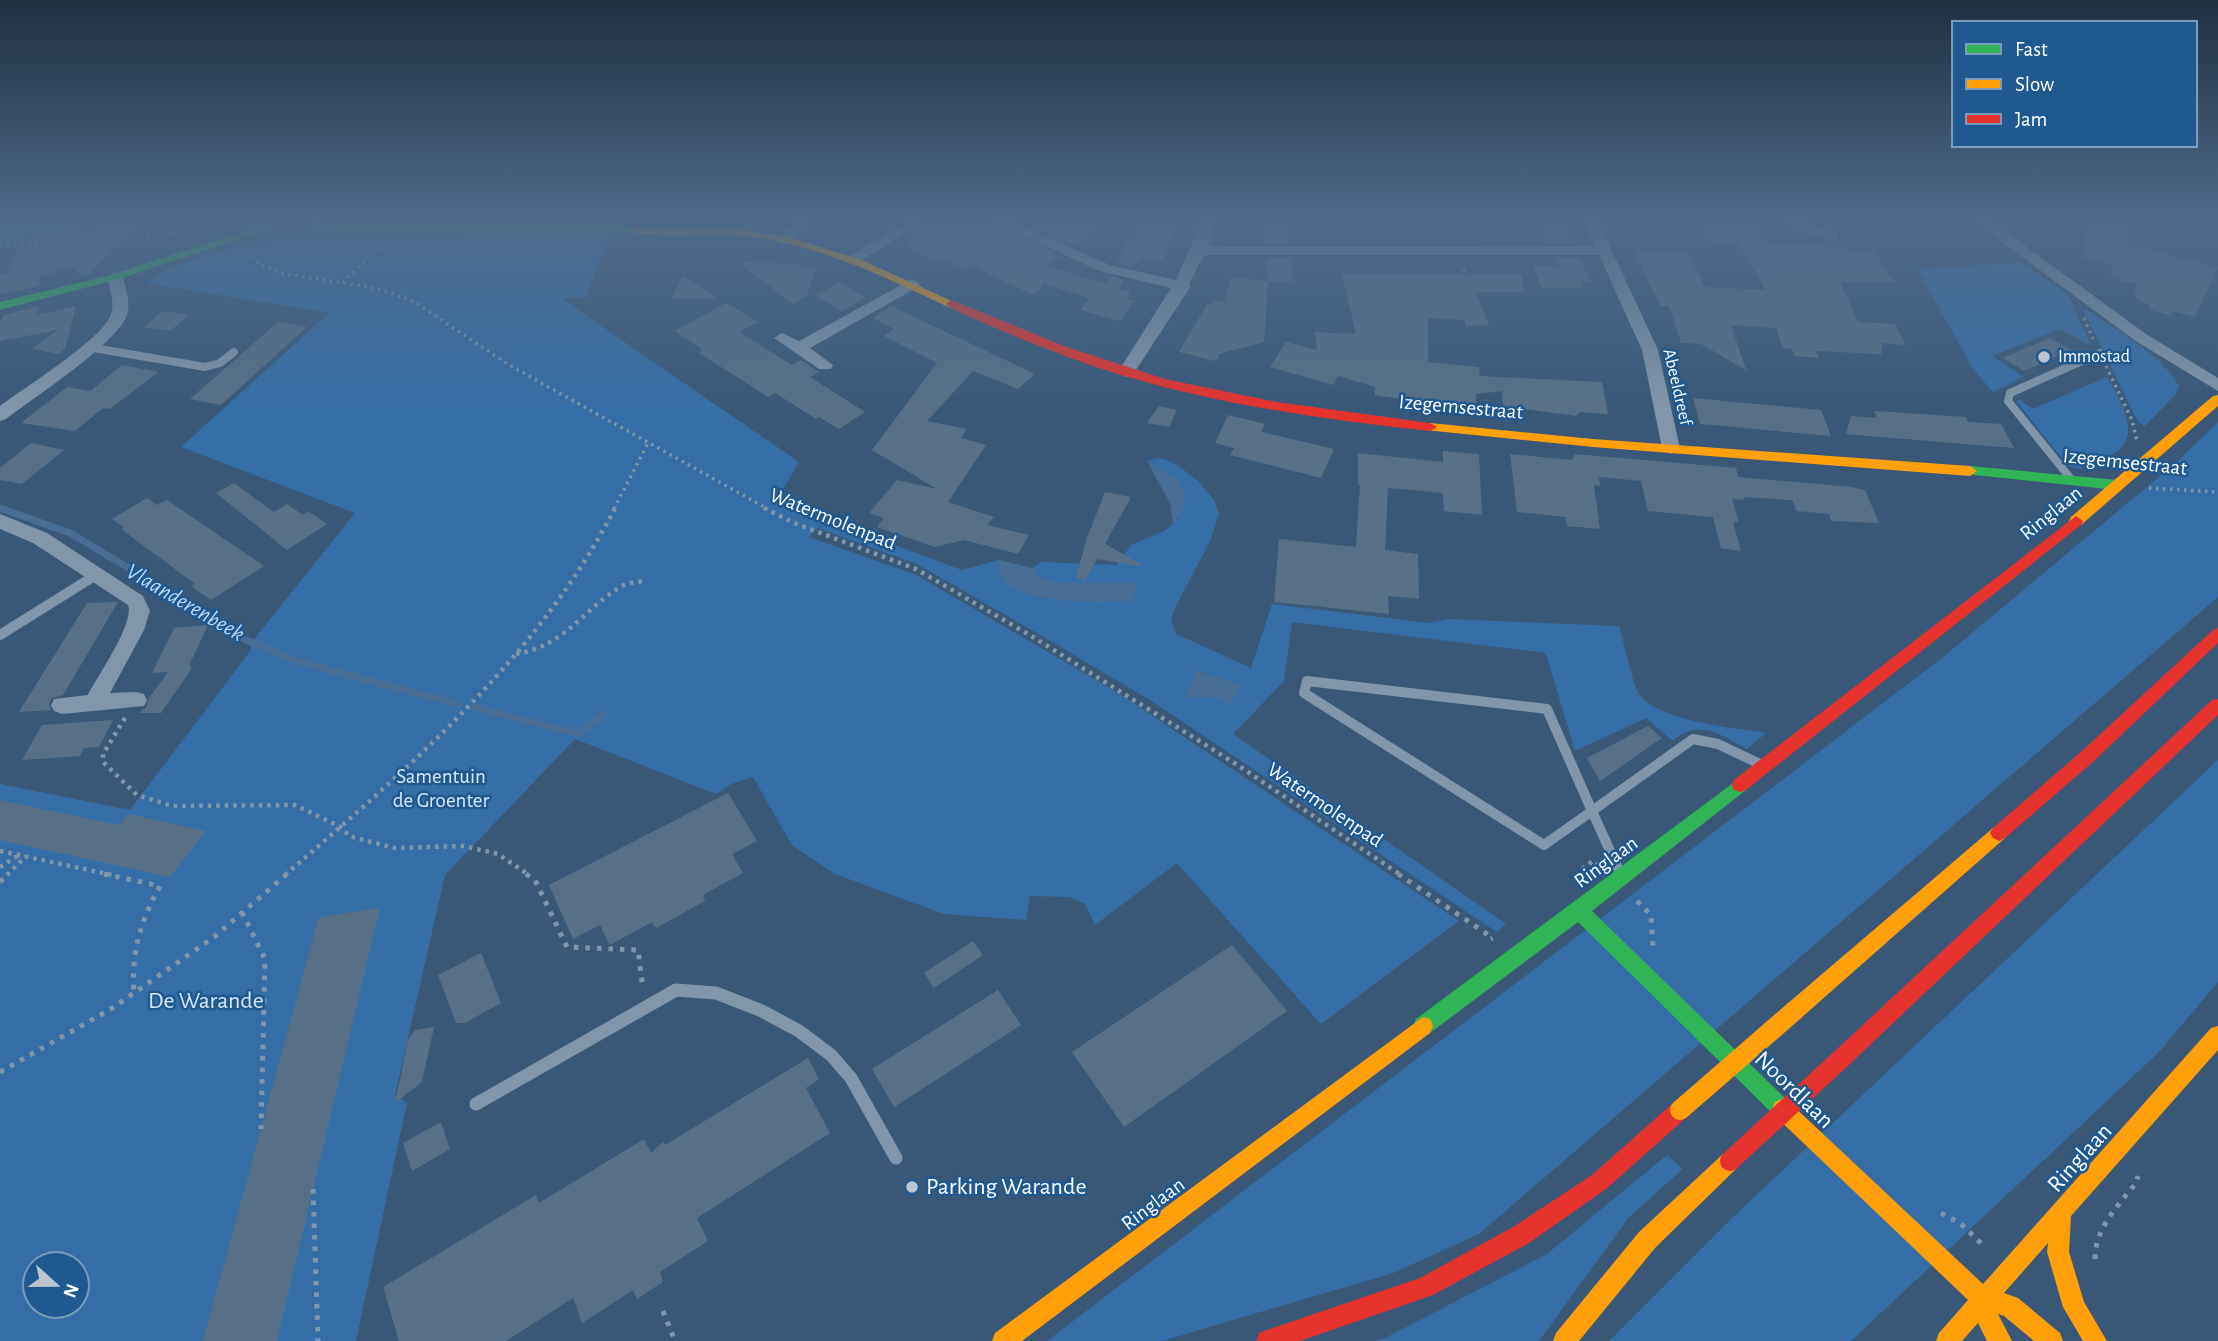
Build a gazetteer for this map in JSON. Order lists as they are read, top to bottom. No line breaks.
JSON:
{"streets":{"main road":["Izegemsestraat","Ringlaan","Noordlaan"],"street":["Abeeldreef"],"path":["Watermolenpad"]},"crossings":[["Abeeldreef","Izegemsestraat"],["Izegemsestraat","Ringlaan"],["Ringlaan","Noordlaan"]],"water":["Vlaanderenbeek"],"parks":["Samentuin de Groenter","De Warande"],"places":["Immostad","Parking Warande"],"legend":["Fast","Slow","Jam"],"north":"right"}
